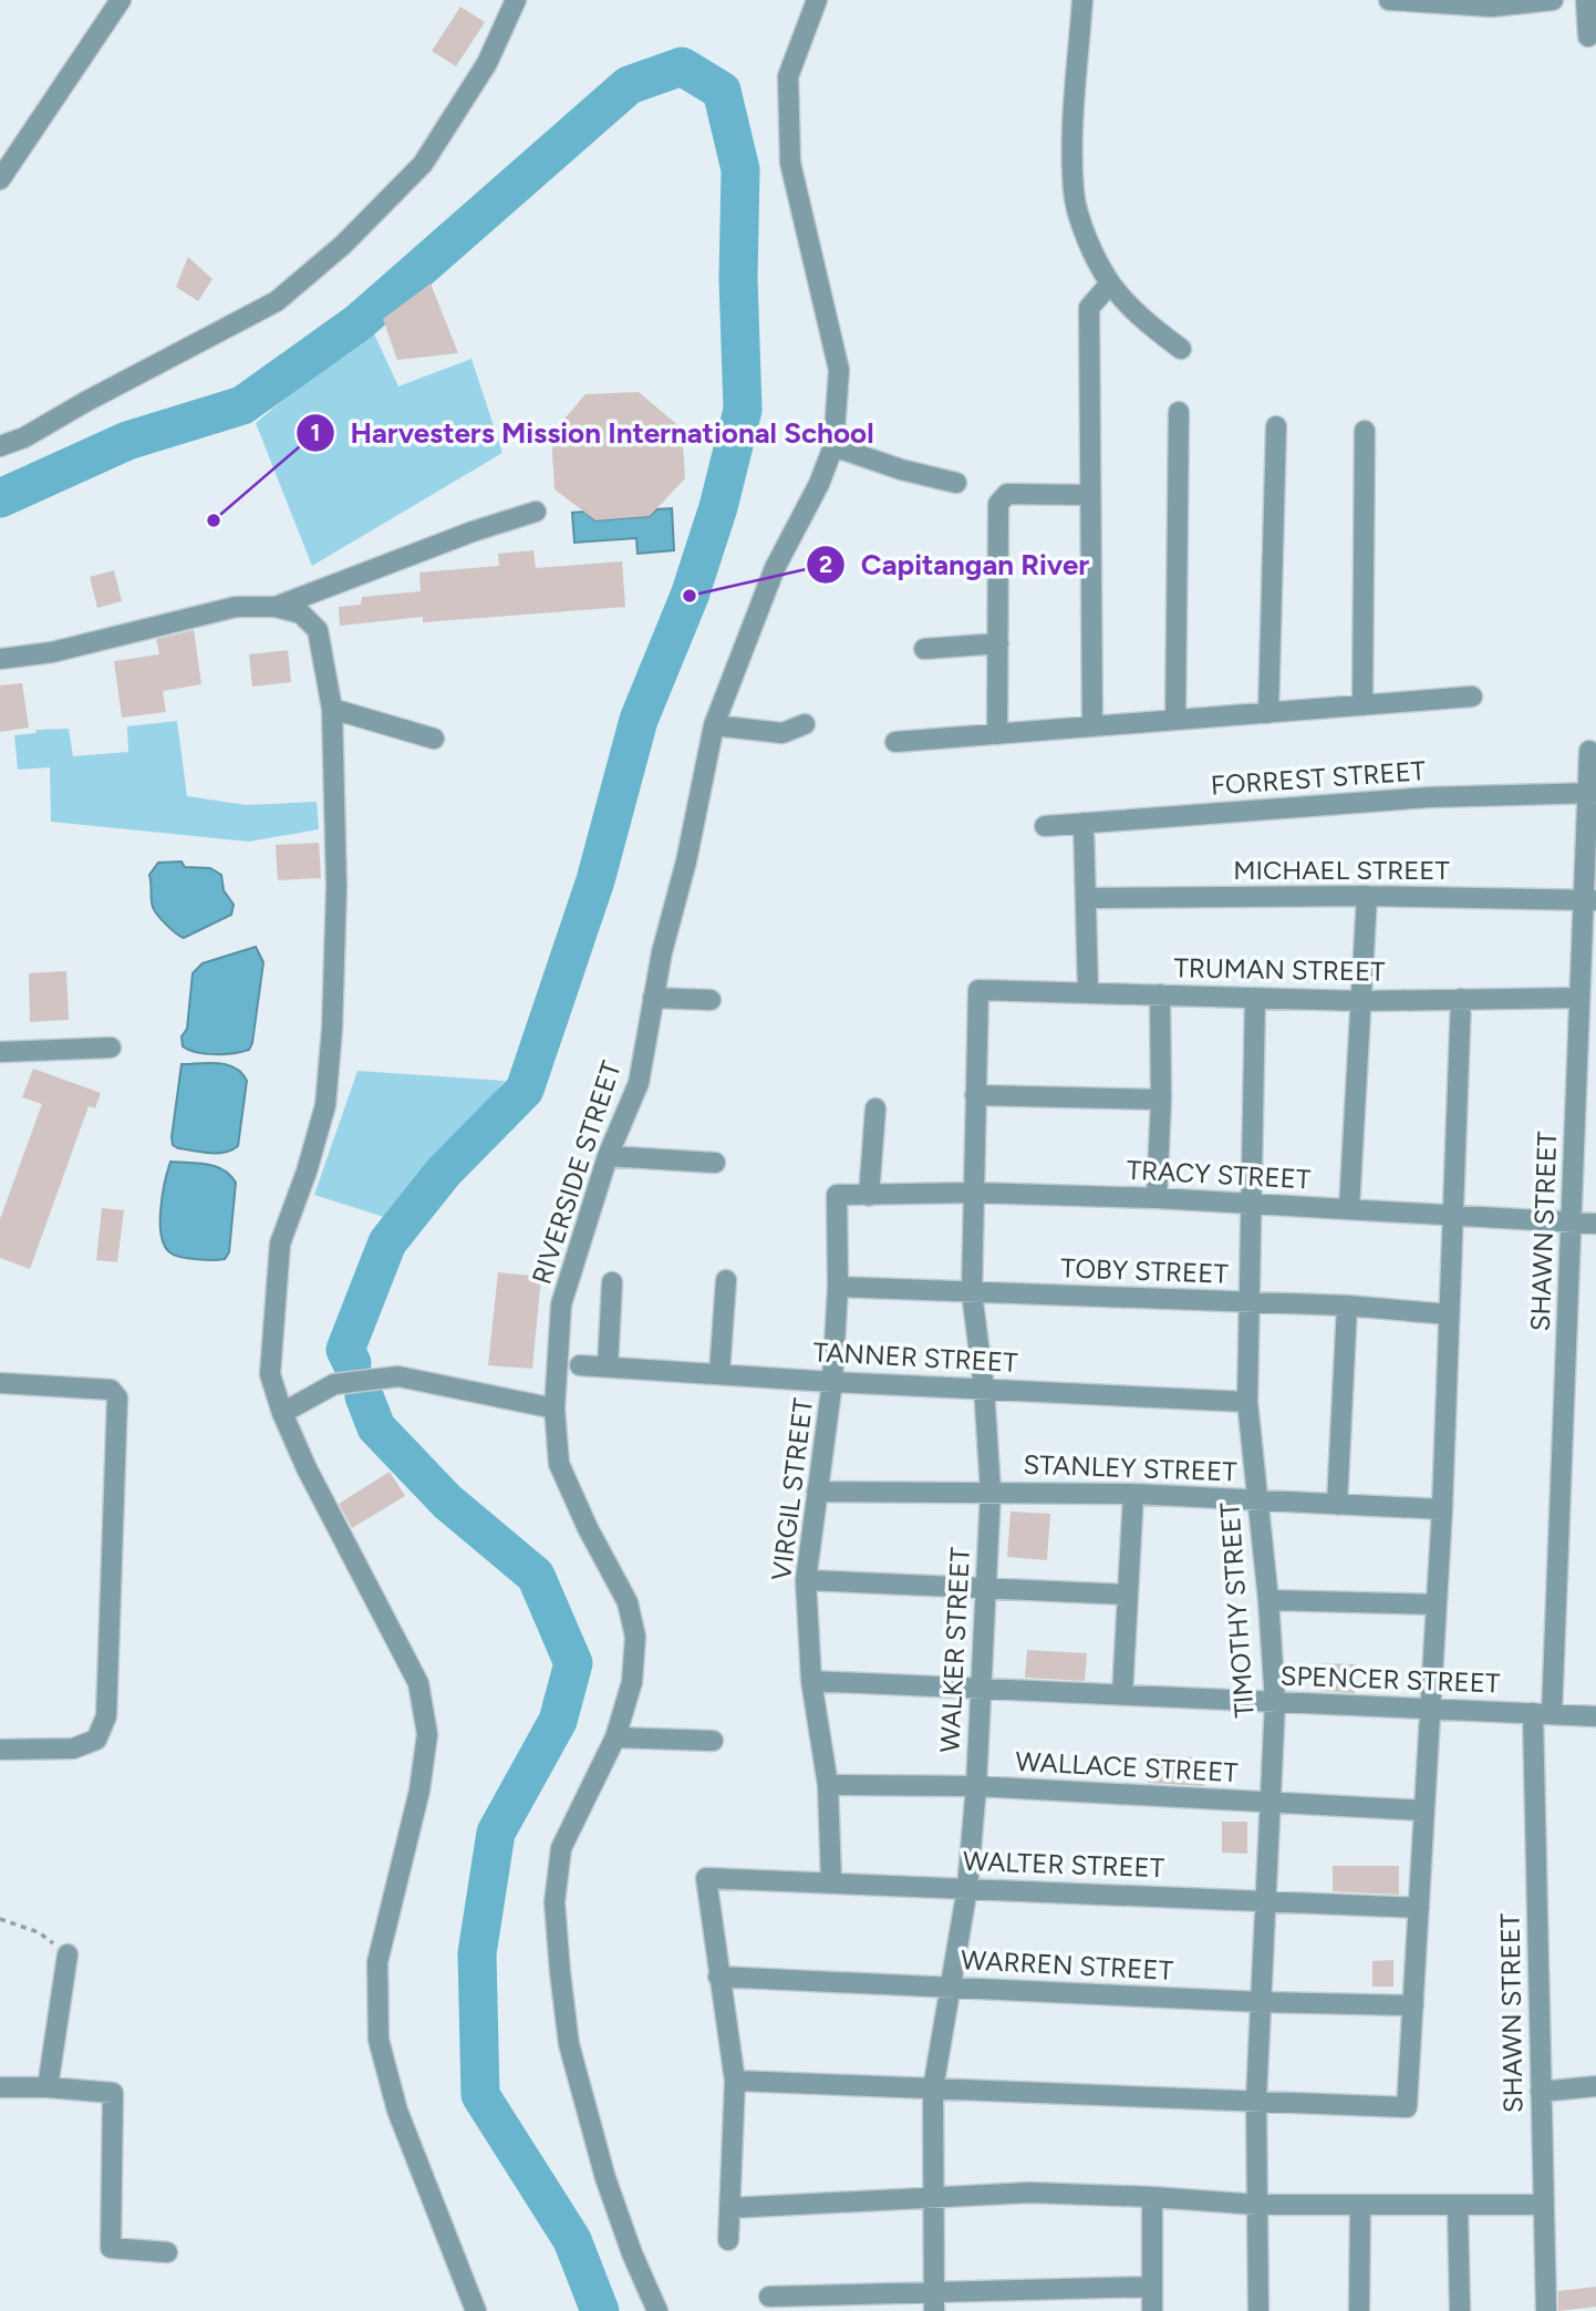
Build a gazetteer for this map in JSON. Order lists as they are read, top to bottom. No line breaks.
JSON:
{"streets":{"street":["FORREST STREET","MICHAEL STREET","TRUMAN STREET","RIVERSIDE STREET","TRACY STREET","SHAWN STREET","TOBY STREET","TANNER STREET","STANLEY STREET","VIRGIL STREET","TIMOTHY STREET","WALKER STREET","SPENCER STREET","WALLACE STREET","WALTER STREET","WARREN STREET"]},"crossings":[["FORREST STREET","SHAWN STREET"],["MICHAEL STREET","SHAWN STREET"],["TRUMAN STREET","SHAWN STREET"],["TRUMAN STREET","TIMOTHY STREET"],["TRUMAN STREET","WALKER STREET"],["TRACY STREET","SHAWN STREET"],["TRACY STREET","VIRGIL STREET"],["TRACY STREET","TIMOTHY STREET"],["TRACY STREET","WALKER STREET"],["SHAWN STREET","SPENCER STREET"],["TOBY STREET","VIRGIL STREET"],["TOBY STREET","TIMOTHY STREET"],["TOBY STREET","WALKER STREET"],["TANNER STREET","VIRGIL STREET"],["TANNER STREET","TIMOTHY STREET"],["TANNER STREET","WALKER STREET"],["STANLEY STREET","VIRGIL STREET"],["STANLEY STREET","TIMOTHY STREET"],["STANLEY STREET","WALKER STREET"],["VIRGIL STREET","SPENCER STREET"],["VIRGIL STREET","WALLACE STREET"],["VIRGIL STREET","WALTER STREET"],["TIMOTHY STREET","SPENCER STREET"],["TIMOTHY STREET","WALLACE STREET"],["TIMOTHY STREET","WALTER STREET"],["TIMOTHY STREET","WARREN STREET"],["WALKER STREET","SPENCER STREET"],["WALKER STREET","WALLACE STREET"],["WALKER STREET","WALTER STREET"],["WALKER STREET","WARREN STREET"],["WALTER STREET","WARREN STREET"]],"places":["Harvesters Mission International School","Capitangan River"]}
